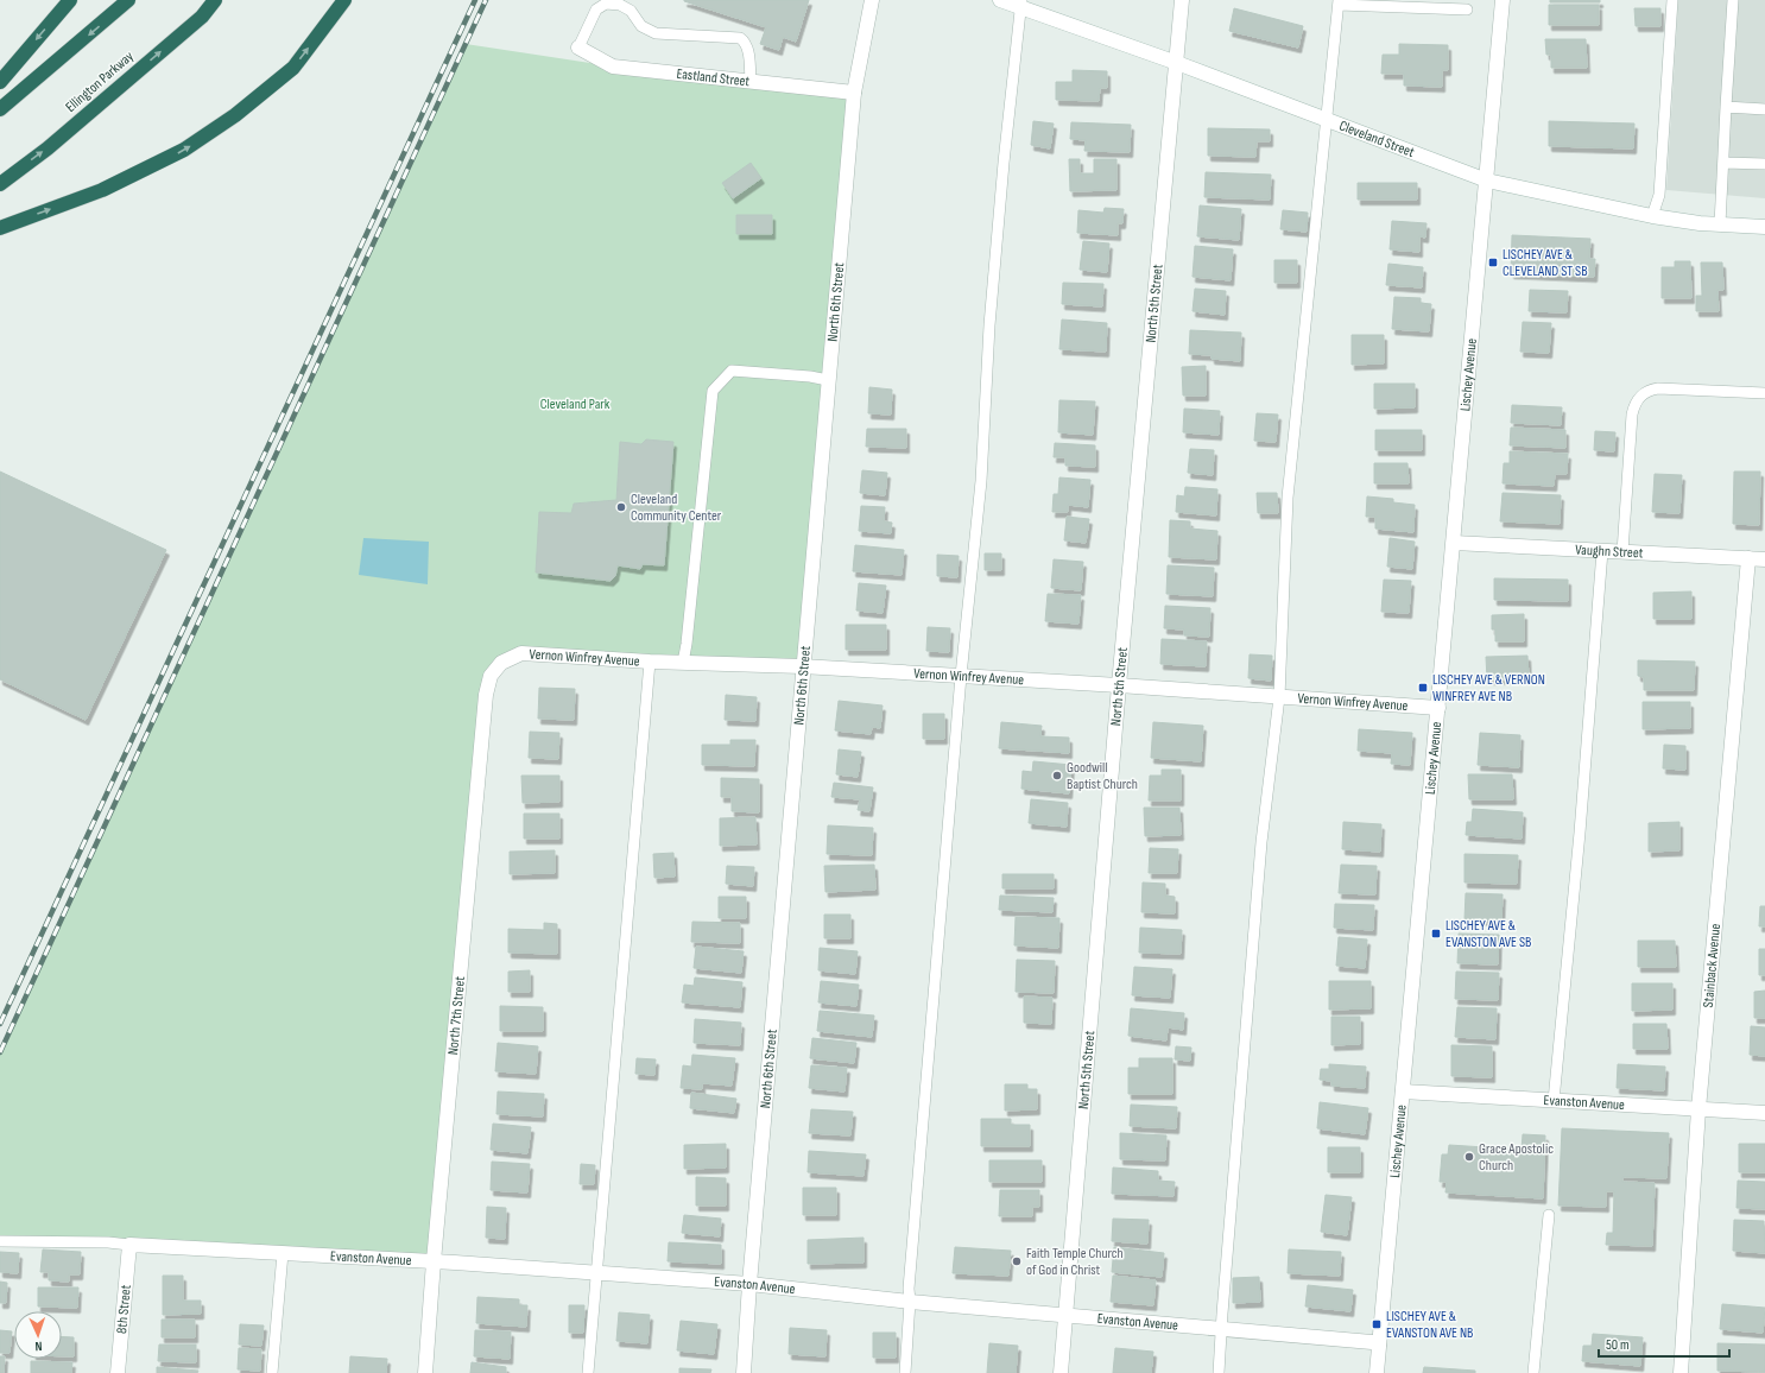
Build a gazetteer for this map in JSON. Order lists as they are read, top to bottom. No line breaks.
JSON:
{"streets":{"highway":["Ellington Parkway"],"street":["Eastland Street","Cleveland Street","North 6th Street","North 5th Street","Lischey Avenue","Vaughn Street","Vernon Winfrey Avenue","Stainback Avenue","North 7th Street","Evanston Avenue","8th Street"]},"crossings":[["Eastland Street","North 6th Street"],["Cleveland Street","North 5th Street"],["Cleveland Street","Lischey Avenue"],["North 6th Street","Vernon Winfrey Avenue"],["North 6th Street","Evanston Avenue"],["North 5th Street","Vernon Winfrey Avenue"],["North 5th Street","Evanston Avenue"],["Lischey Avenue","Vaughn Street"],["Lischey Avenue","Vernon Winfrey Avenue"],["Lischey Avenue","Evanston Avenue"],["Vaughn Street","Stainback Avenue"],["Vernon Winfrey Avenue","North 7th Street"],["Stainback Avenue","Evanston Avenue"],["North 7th Street","Evanston Avenue"],["Evanston Avenue","8th Street"]],"parks":["Cleveland Park"],"places":{"transit":["LISCHEY AVE & CLEVELAND ST SB","LISCHEY AVE & VERNON WINFREY AVE NB","LISCHEY AVE & EVANSTON AVE SB","LISCHEY AVE & EVANSTON AVE NB"],"other":["Cleveland Community Center","Goodwill Baptist Church","Grace Apostolic Church","Faith Temple Church of God in Christ"]},"scale_bar":"50 m","north":"bottom"}
